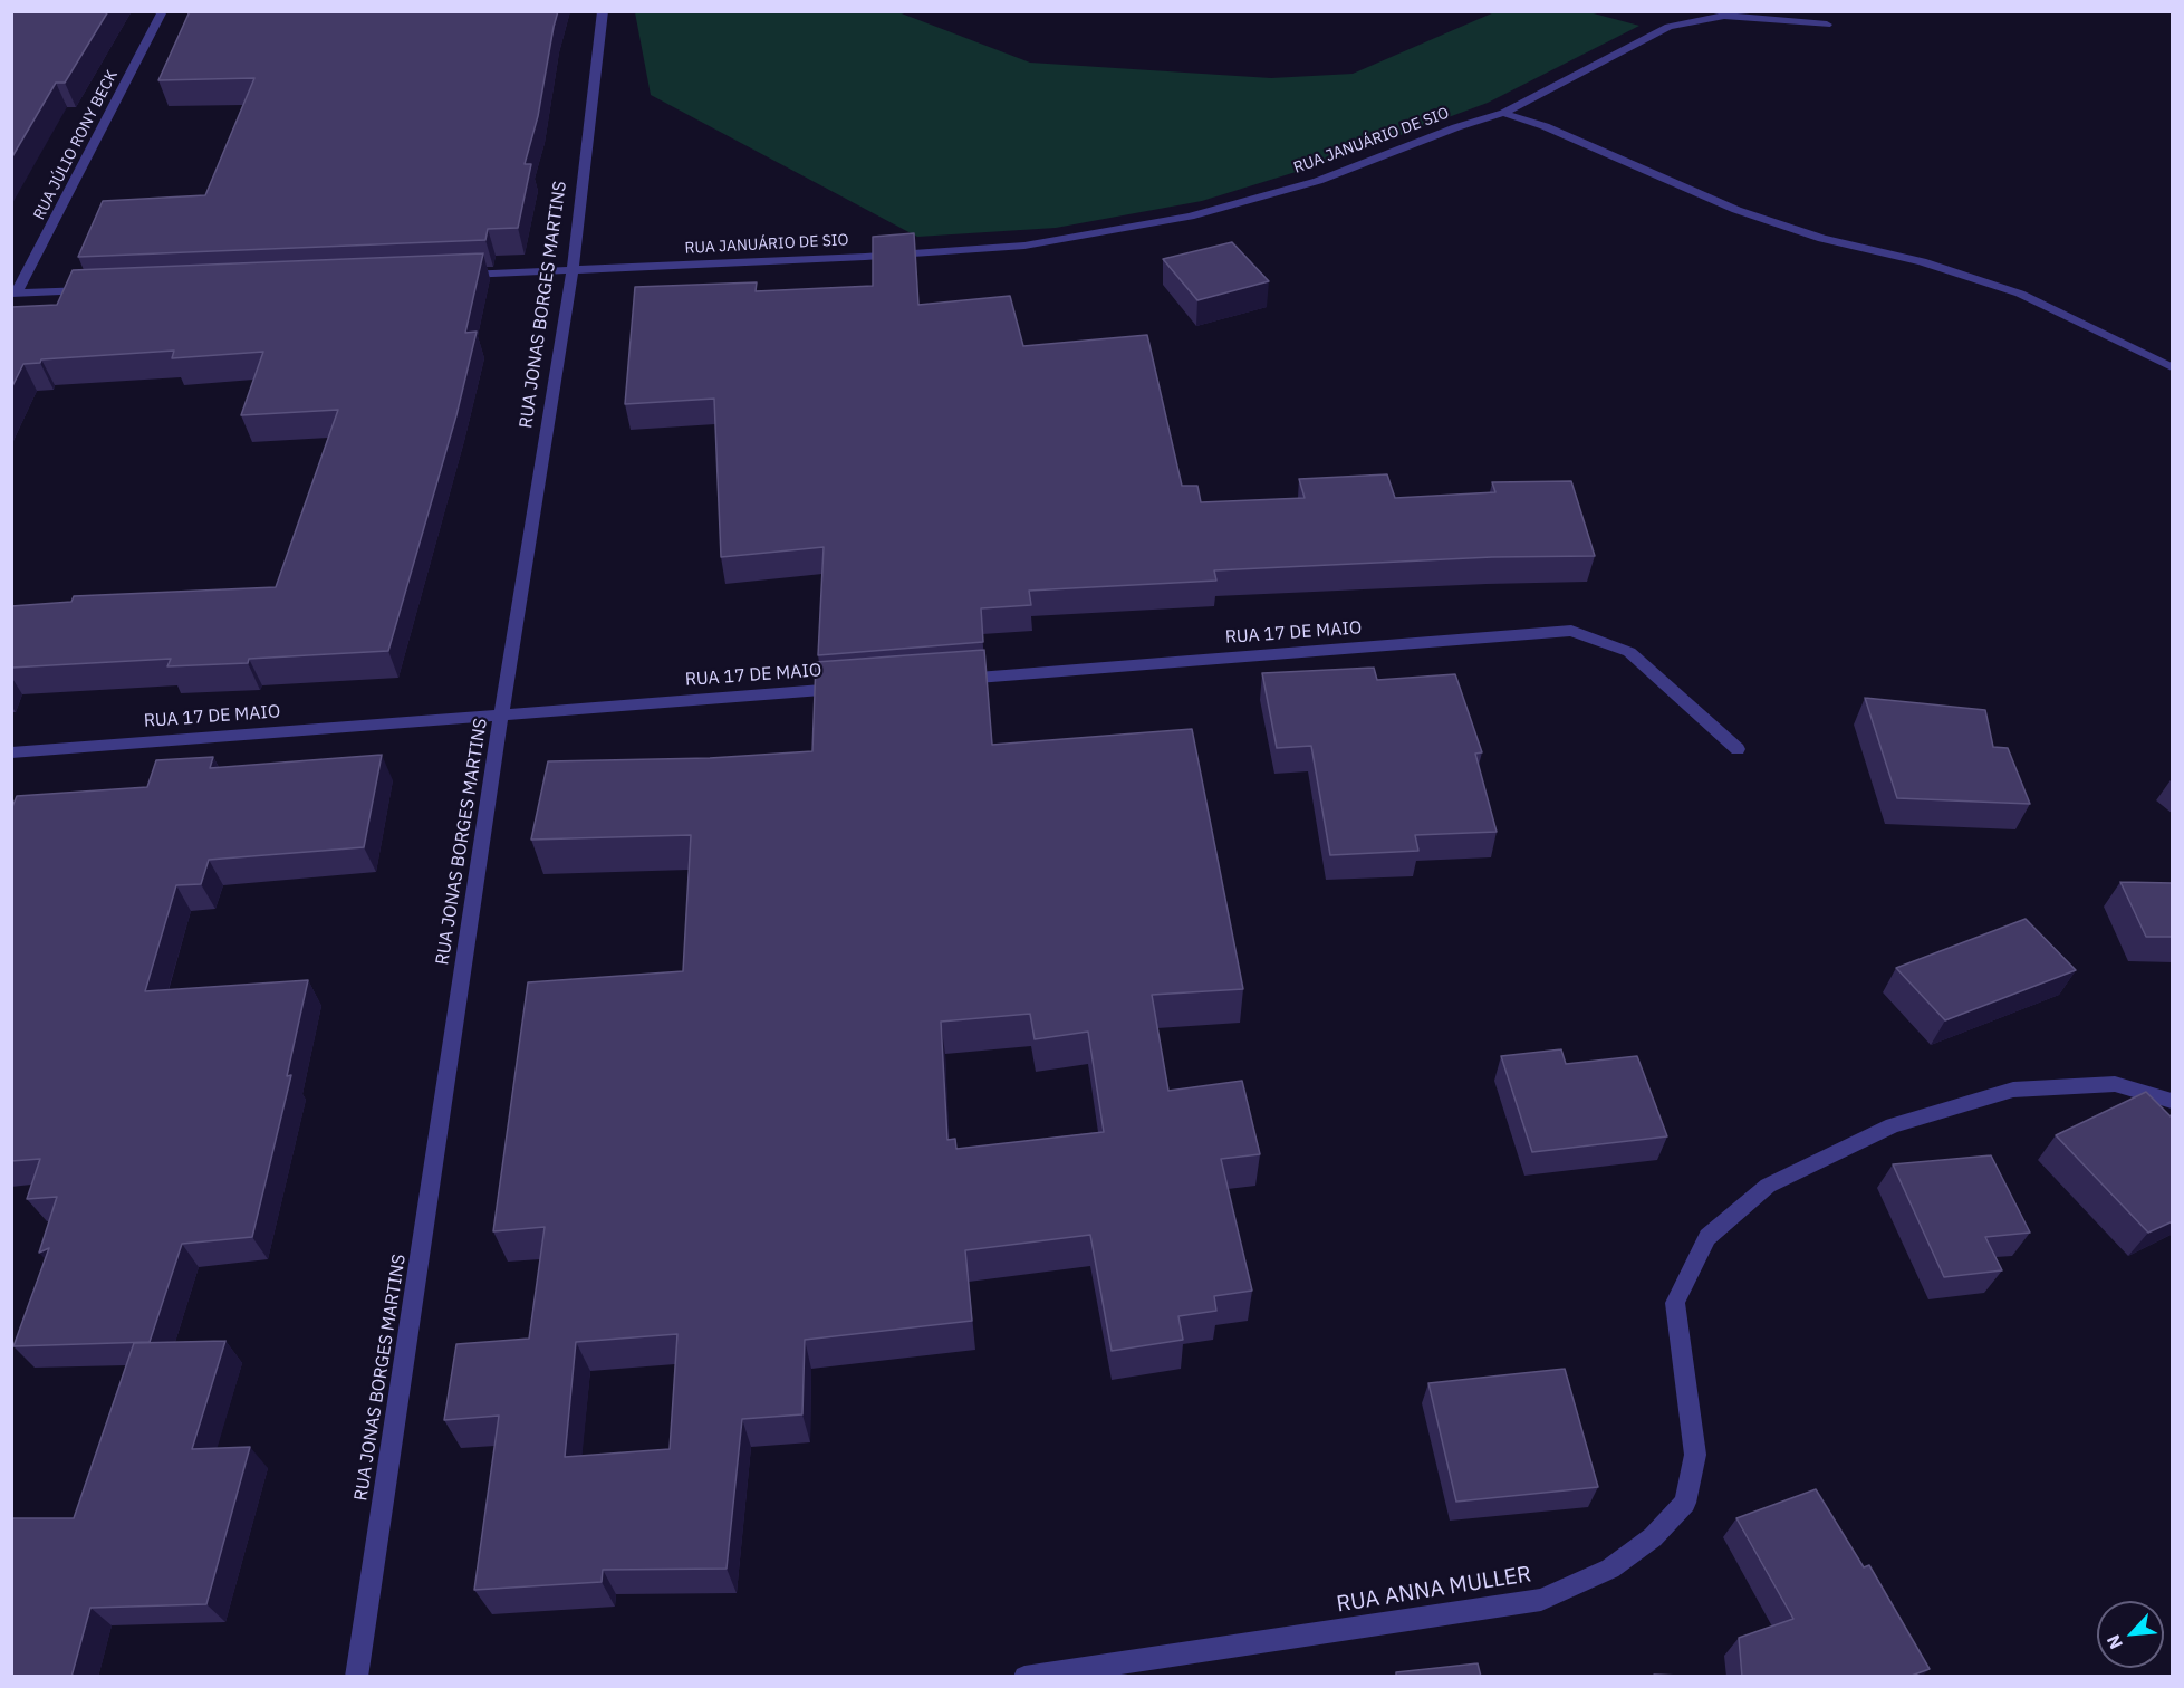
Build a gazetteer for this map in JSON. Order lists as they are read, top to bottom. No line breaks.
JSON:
{"streets":{"street":["RUA JANUÁRIO DE SIO","RUA JÚLIO RONY BECK","RUA JONAS BORGES MARTINS","RUA 17 DE MAIO","RUA ANNA MULLER"]},"crossings":[["RUA JANUÁRIO DE SIO","RUA JONAS BORGES MARTINS"],["RUA JONAS BORGES MARTINS","RUA 17 DE MAIO"]],"north":"bottom left"}
